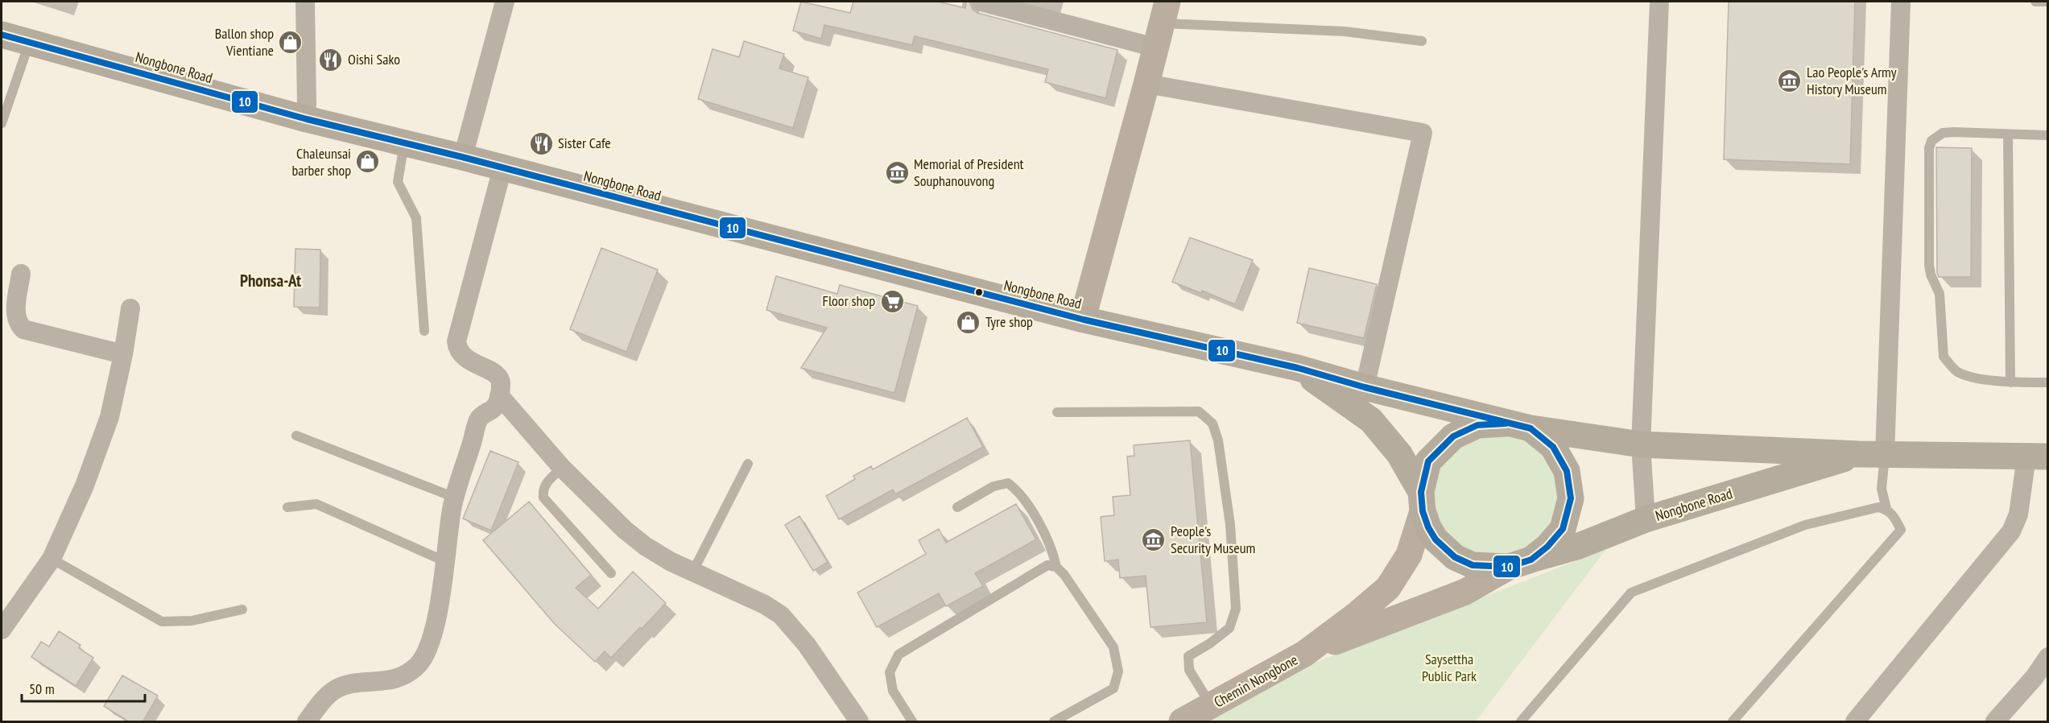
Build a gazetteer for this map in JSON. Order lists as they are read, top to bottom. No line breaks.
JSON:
{"streets":{"highway":["Nongbone Road"],"street":["Chemin Nongbone"]},"crossings":[["Nongbone Road","Chemin Nongbone"]],"districts":["Phonsa-At"],"parks":["Saysettha Public Park"],"places":{"shop":["Ballon shop Vientiane","Chaleunsai barber shop","Tyre shop"],"restaurant":["Oishi Sako","Sister Cafe"],"museum":["Lao People's Army History Museum","Memorial of President Souphanouvong","People's Security Museum"],"supermarket":["Floor shop"]},"lines":["transit line 10"],"scale_bar":"50 m"}
